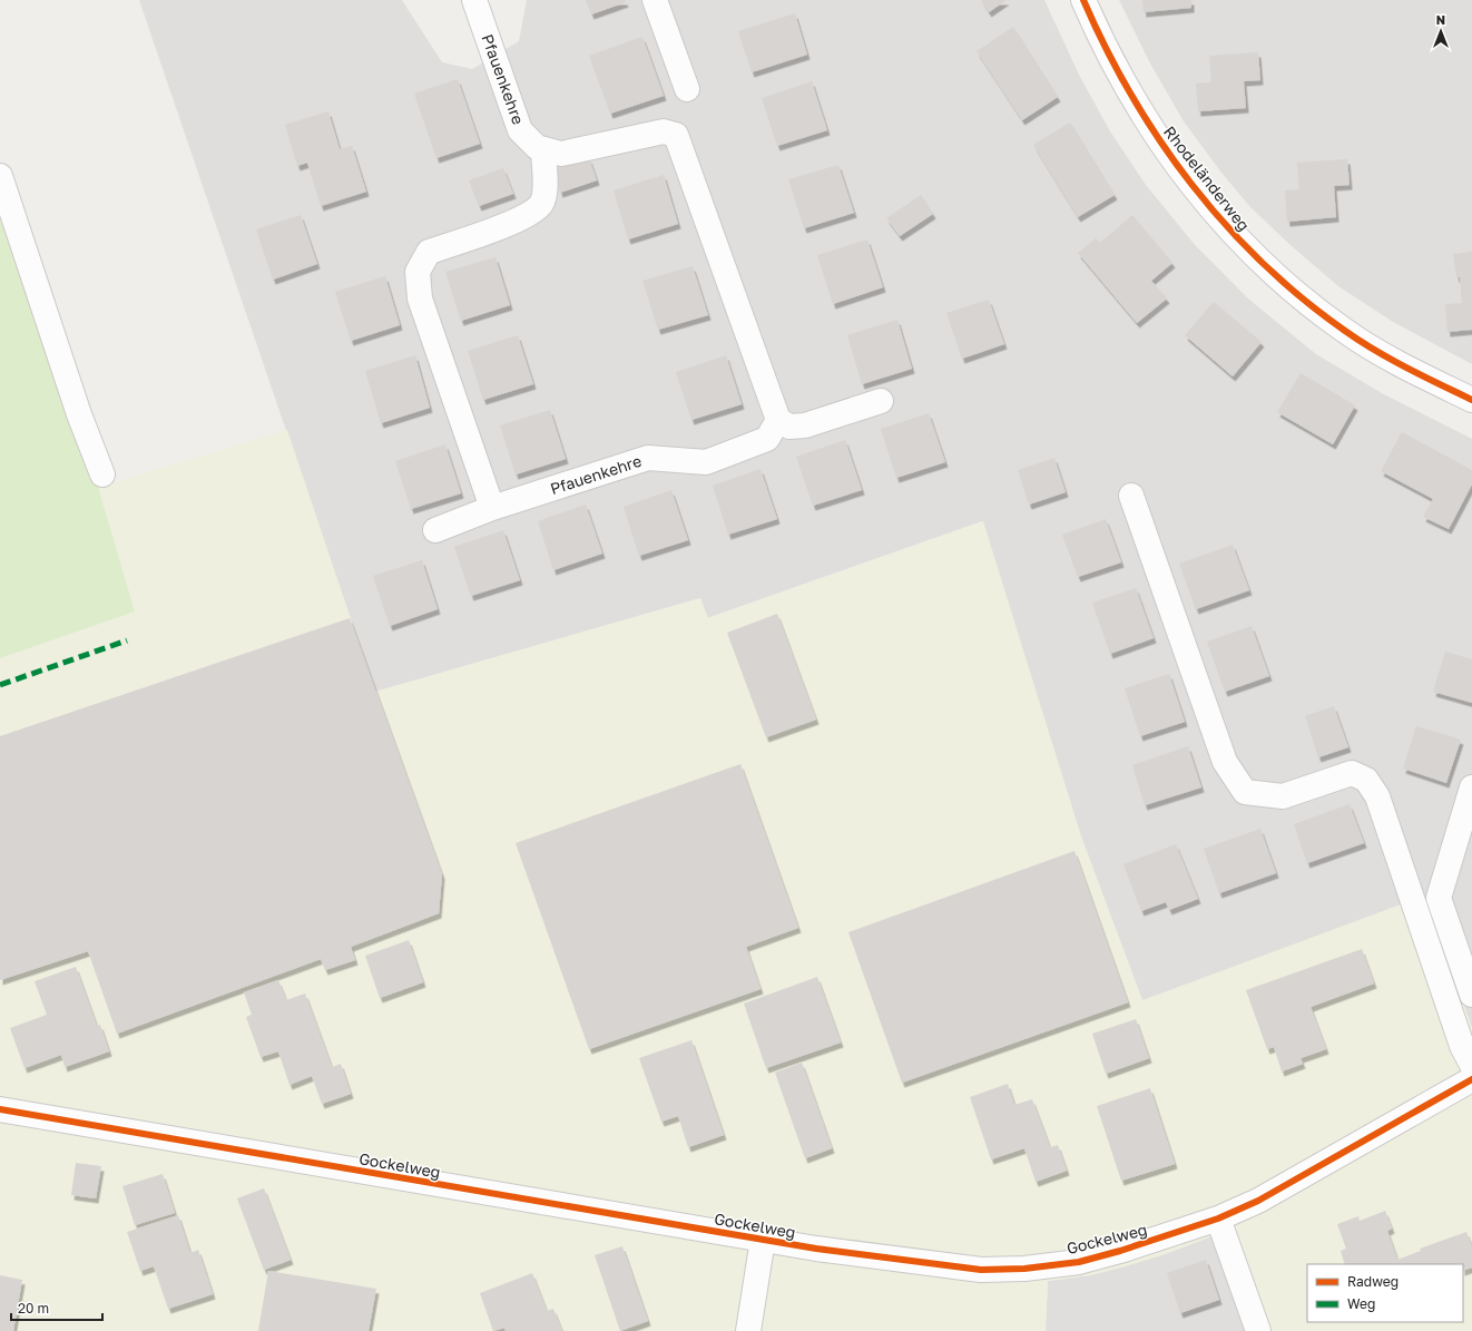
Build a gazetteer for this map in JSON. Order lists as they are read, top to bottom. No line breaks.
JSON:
{"streets":{"street":["Pfauenkehre","Rhodeländerweg","Gockelweg"]},"legend":["Radweg","Weg"],"scale_bar":"20 m","north":"top"}
